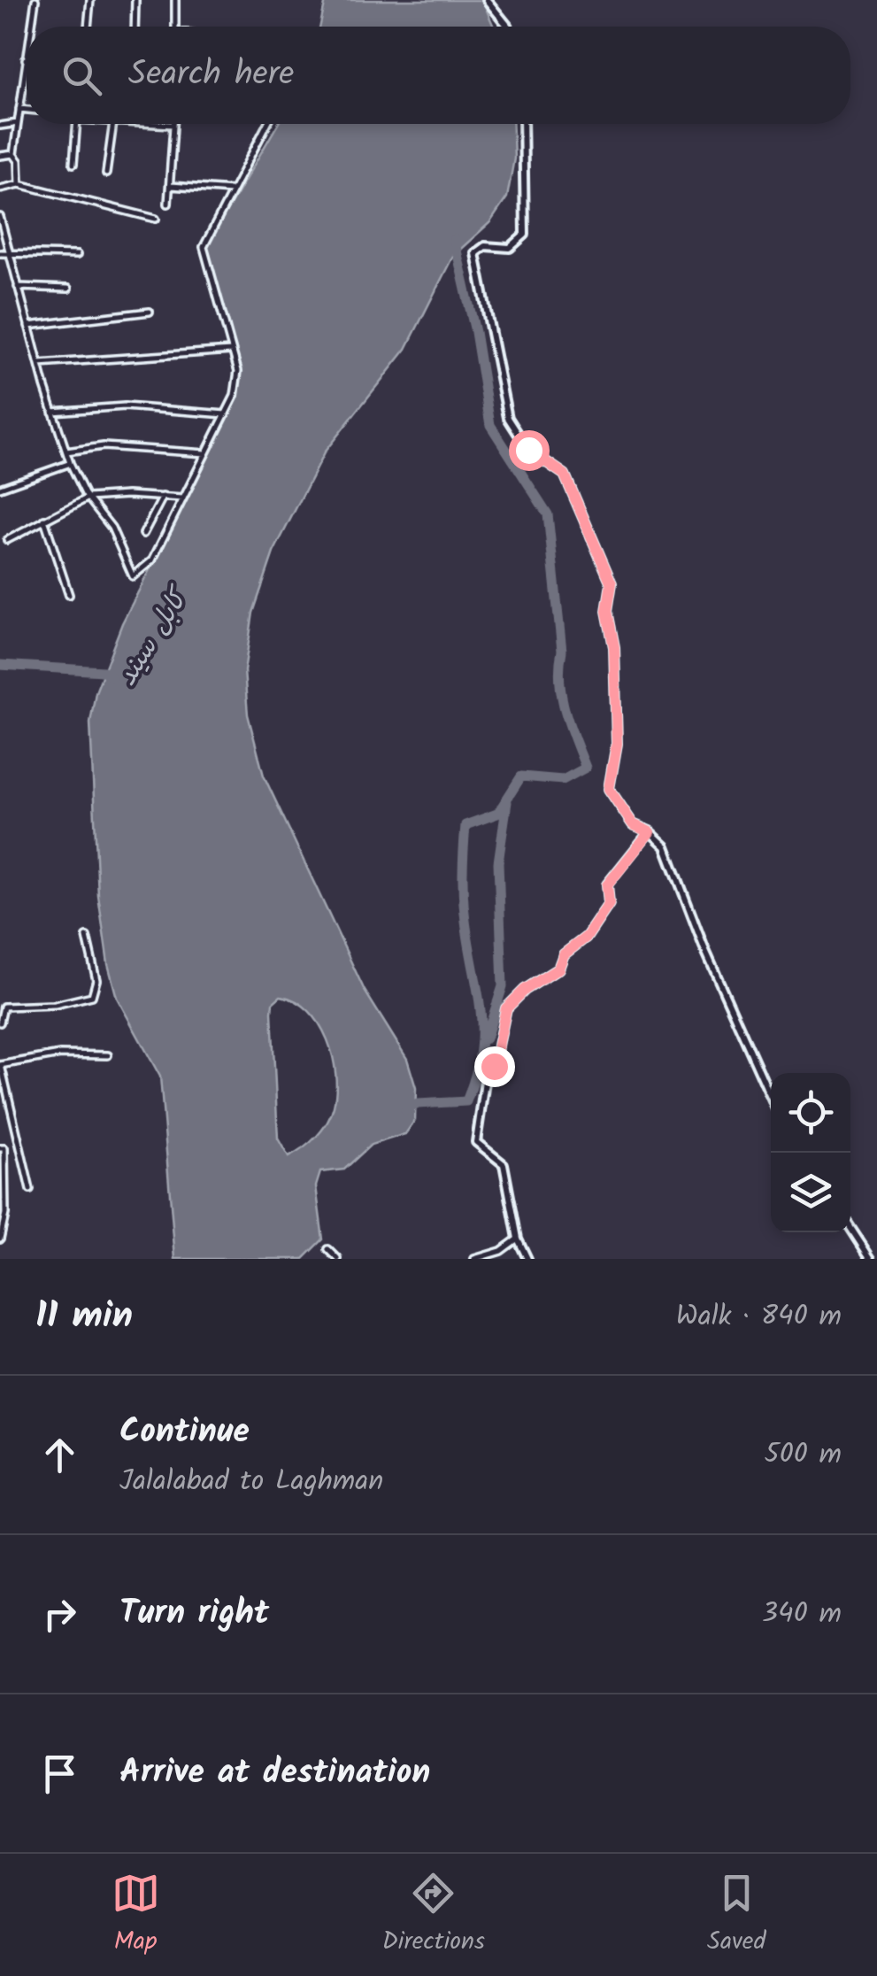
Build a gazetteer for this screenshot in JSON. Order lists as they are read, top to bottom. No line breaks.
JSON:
{"water":["کابل سيند"],"page":{"search":"Search here","heading":["11 min","Walk · 840 m"],"list":[["Continue","Jalalabad to Laghman","500 m"],["Turn right","340 m"],"Arrive at destination"],"nav":["Map","Directions","Saved"]}}
